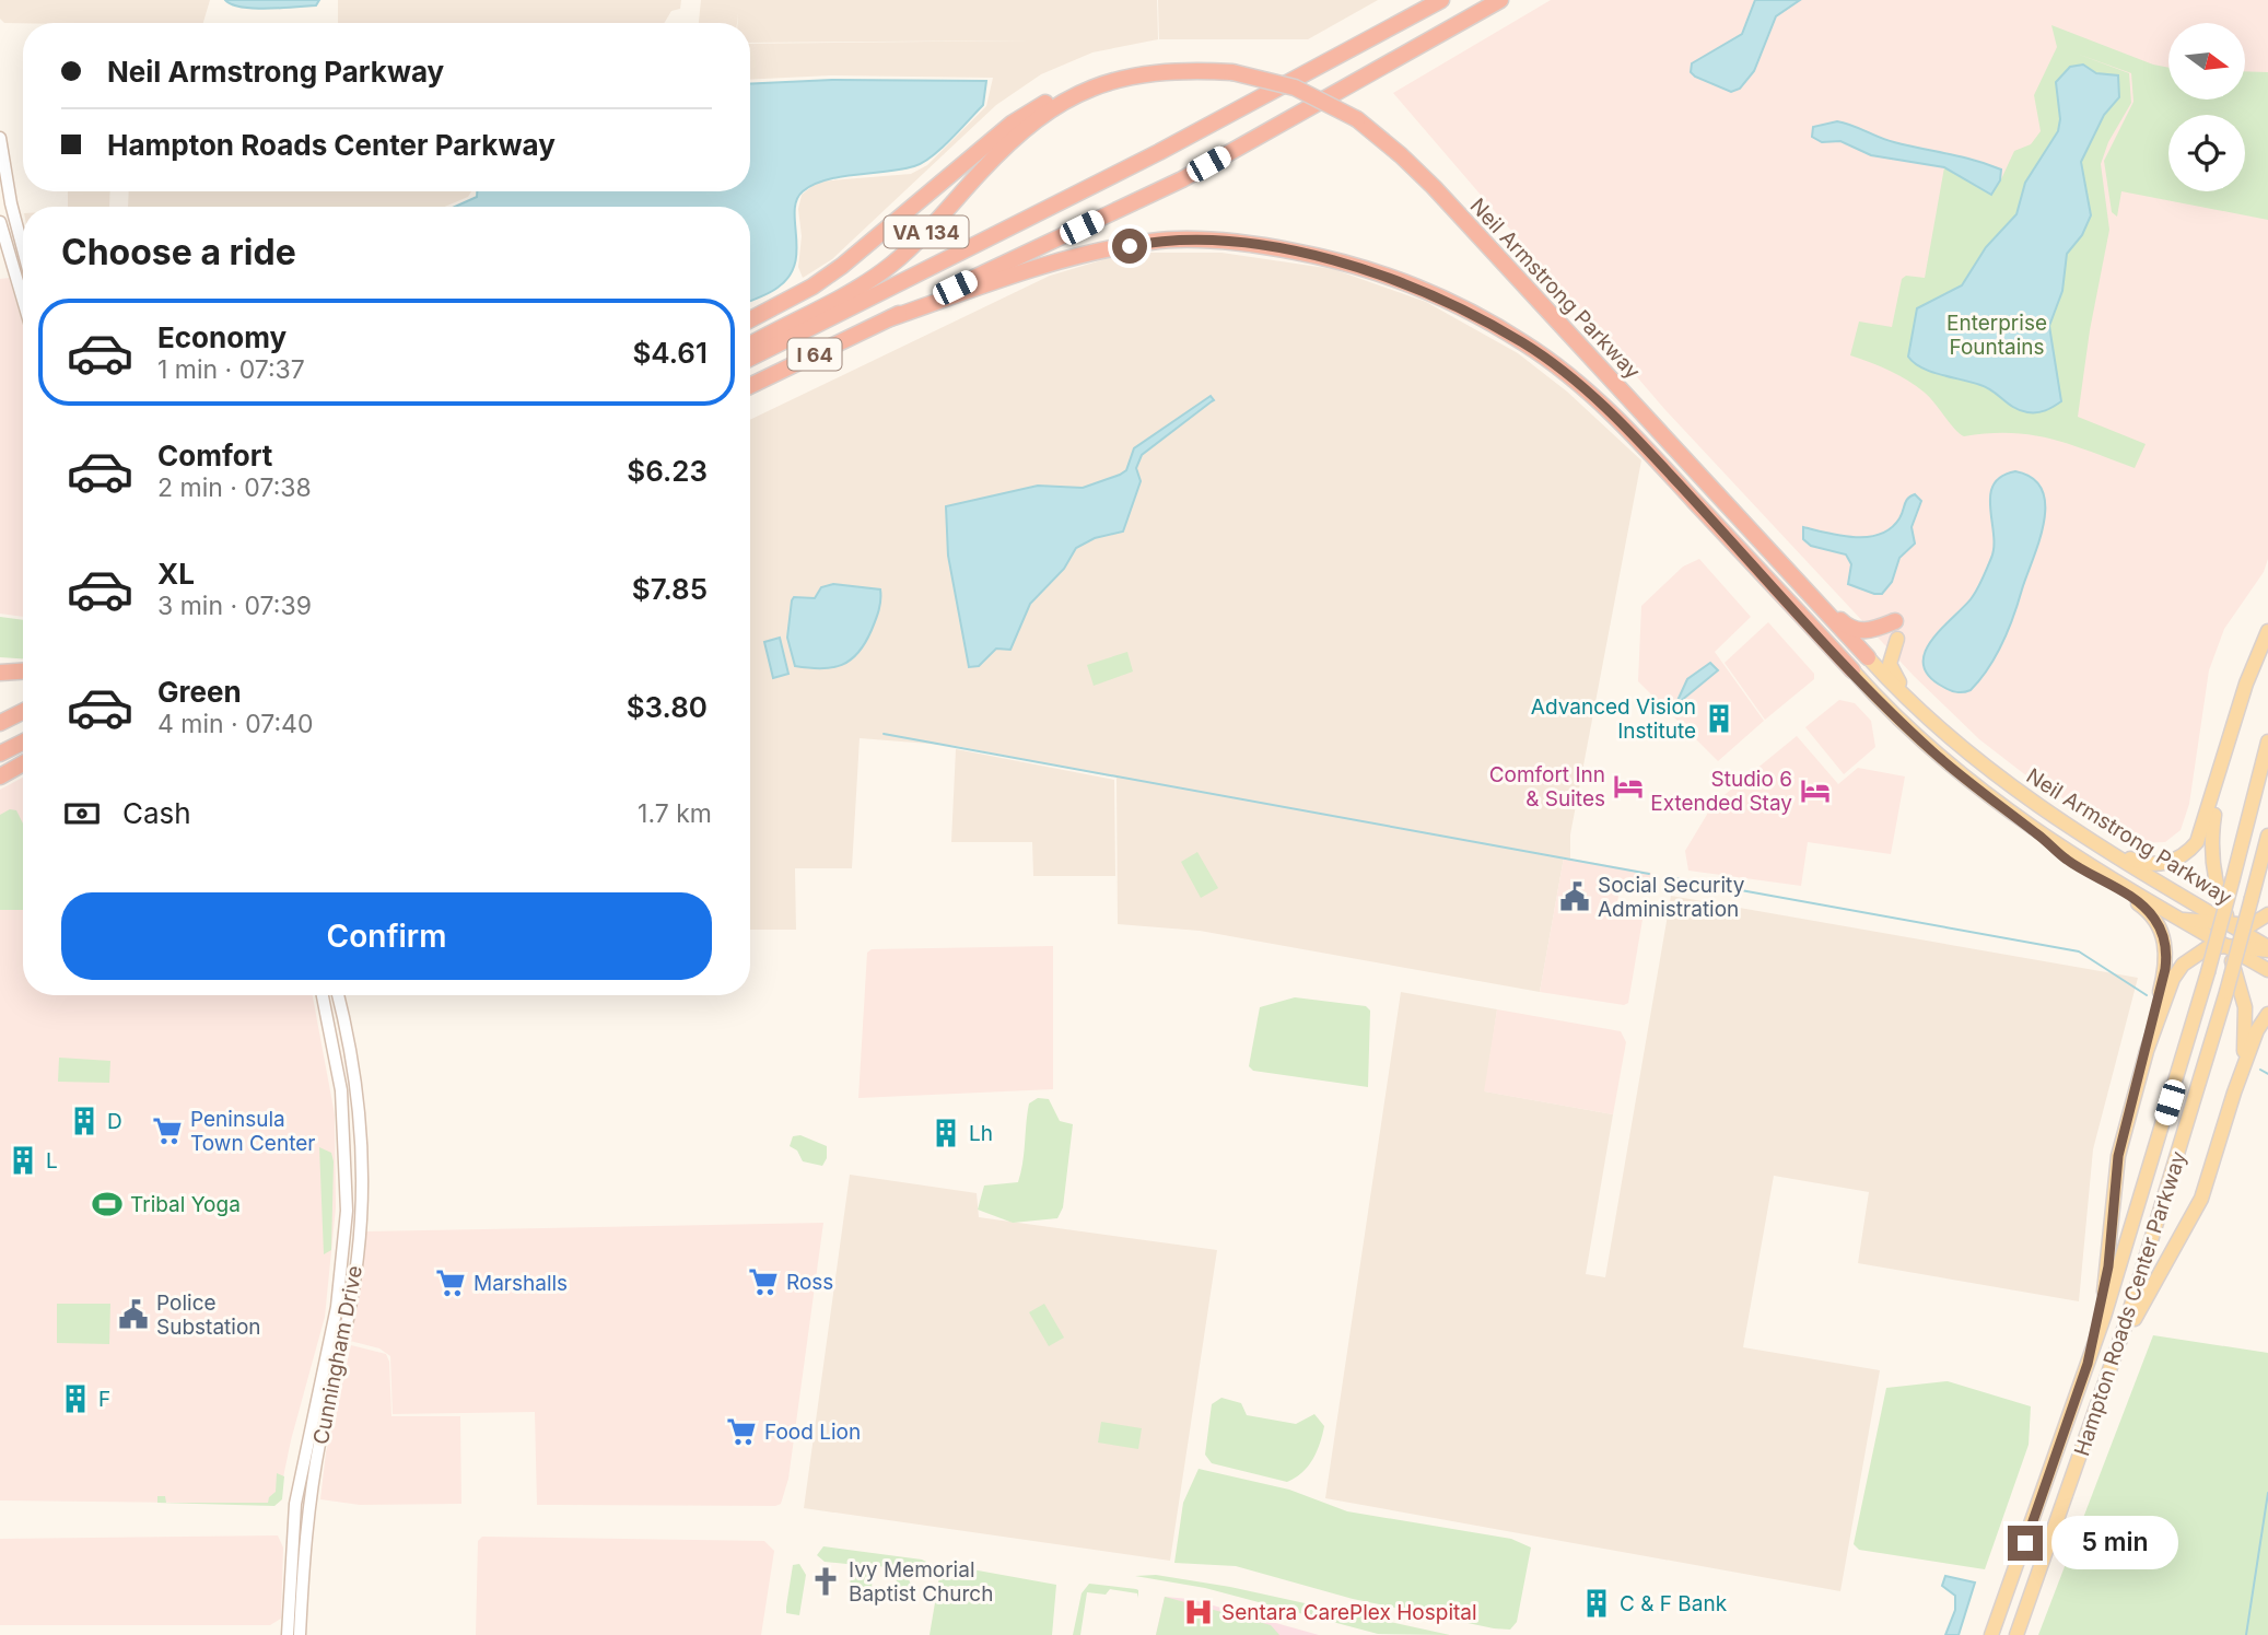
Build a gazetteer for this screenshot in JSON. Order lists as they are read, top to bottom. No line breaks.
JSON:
{"streets":{"highway":["VA 134","Neil Armstrong Parkway","I 64"],"main road":["Hampton Roads Center Parkway","Cunningham Drive"]},"crossings":[["Neil Armstrong Parkway","I 64"]],"parks":["Enterprise Fountains"],"places":{"building":["Advanced Vision Institute","D","Lh","L","F","C & F Bank"],"hotel":["Comfort Inn & Suites","Studio 6 Extended Stay"],"public building":["Social Security Administration","Police Substation"],"supermarket":["Peninsula Town Center","Ross","Marshalls","Food Lion"],"sports":["Tribal Yoga"],"church":["Ivy Memorial Baptist Church"],"hospital":["Sentara CarePlex Hospital"]},"north":"right","page":{"banner":["Neil Armstrong Parkway","Hampton Roads Center Parkway"],"heading":"Choose a ride","list":[{"name":"Economy","note":"1 min · 07:37","value":"$4.61"},{"name":"Comfort","note":"2 min · 07:38","value":"$6.23"},{"name":"XL","note":"3 min · 07:39","value":"$7.85"},{"name":"Green","note":"4 min · 07:40","value":"$3.80"}],"pay":["Cash","1.7 km"],"buttons":"Confirm","bubble":"5 min"}}
